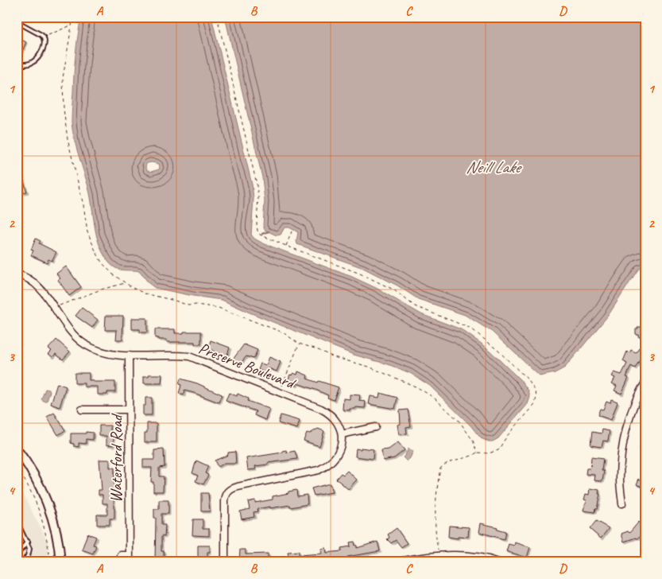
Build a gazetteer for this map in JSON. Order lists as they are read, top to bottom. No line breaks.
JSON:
{"streets":{"street":["Preserve Boulevard","Waterford Road"]},"crossings":[["Preserve Boulevard","Waterford Road"]],"water":["Neill Lake"],"grid":{"columns":["A","B","C","D"],"rows":["1","2","3","4"]}}
